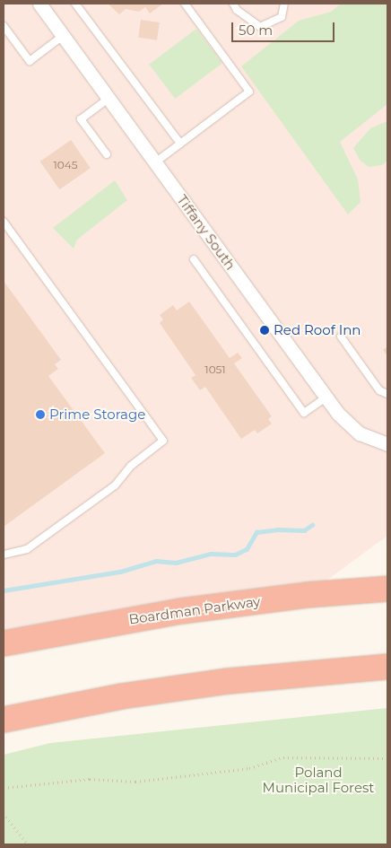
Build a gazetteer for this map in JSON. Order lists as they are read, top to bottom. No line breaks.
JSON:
{"streets":{"highway":["Boardman Parkway"],"street":["Tiffany South"]},"parks":["Poland Municipal Forest"],"places":["Red Roof Inn","Prime Storage"],"house_numbers":["1045","1051"],"scale_bar":"50 m"}
